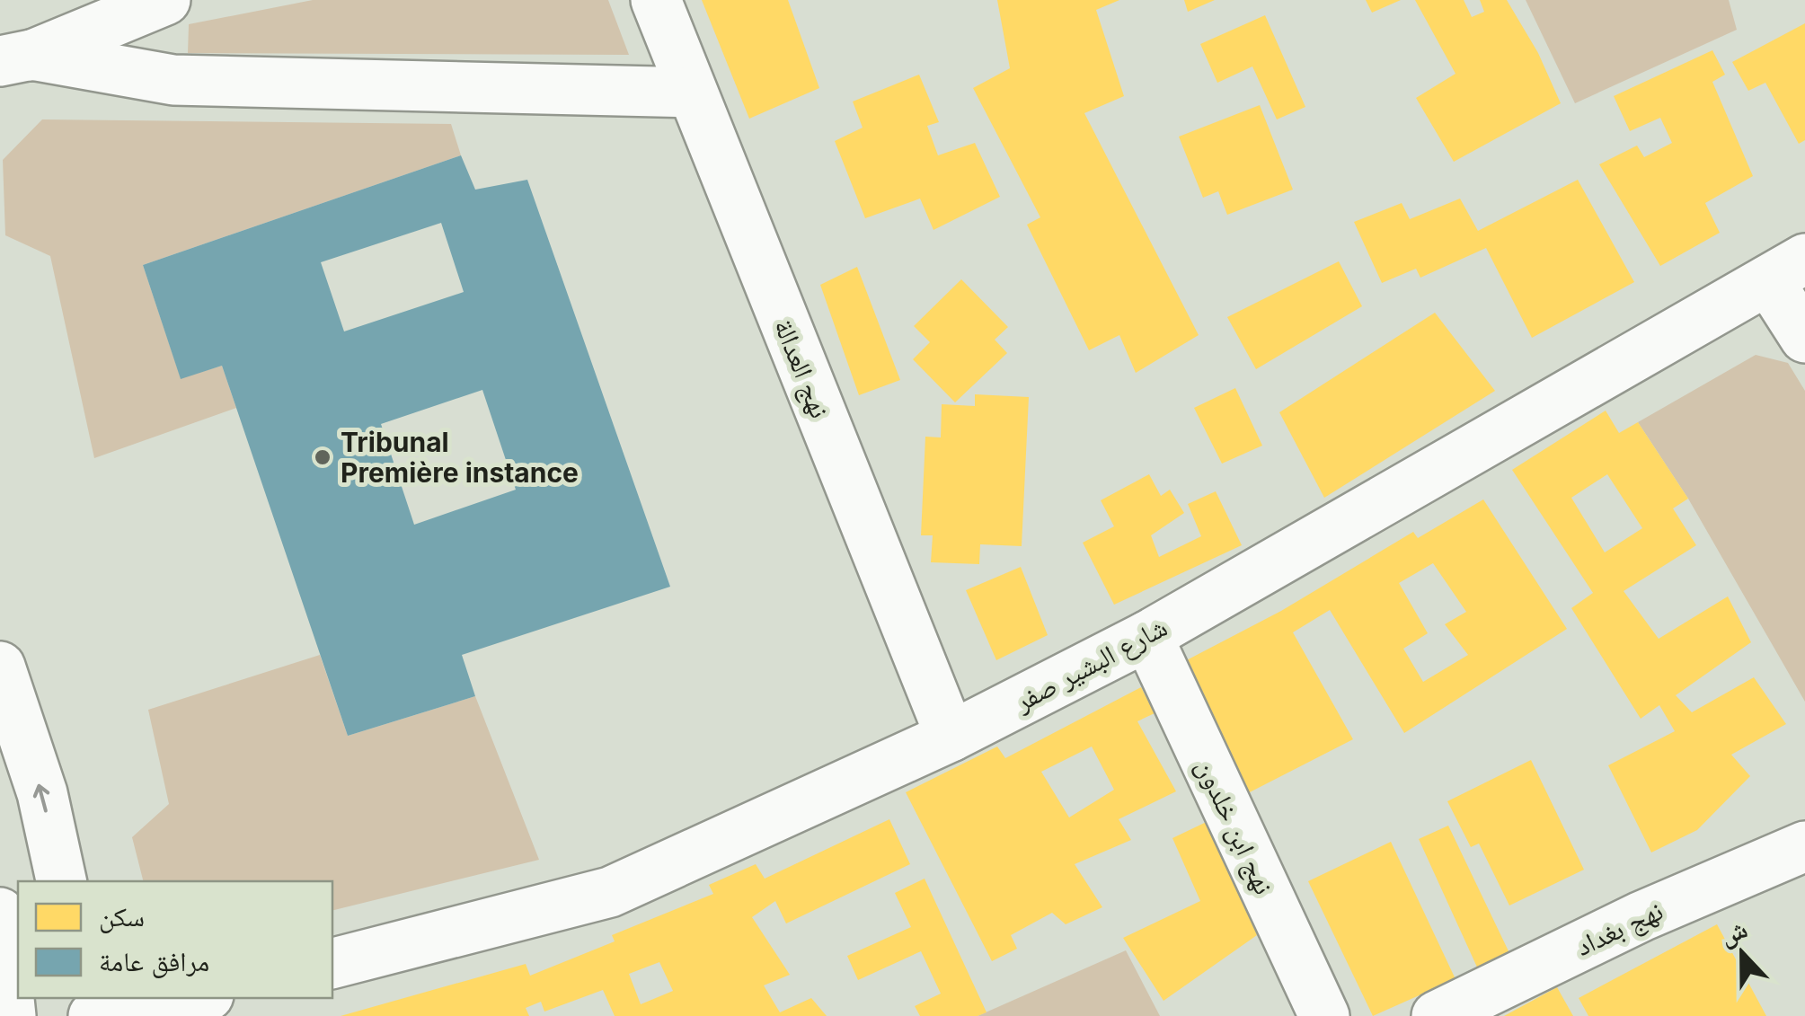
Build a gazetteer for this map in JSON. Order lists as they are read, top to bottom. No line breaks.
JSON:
{"streets":{"street":["نهج العدالة","شارع البشير صفر","نهج ابن خلدون","نهج بغداد"]},"crossings":[["نهج العدالة","شارع البشير صفر"],["شارع البشير صفر","نهج ابن خلدون"]],"places":["Tribunal Première instance"],"legend":["سكن","مرافق عامة"],"north":"top"}
